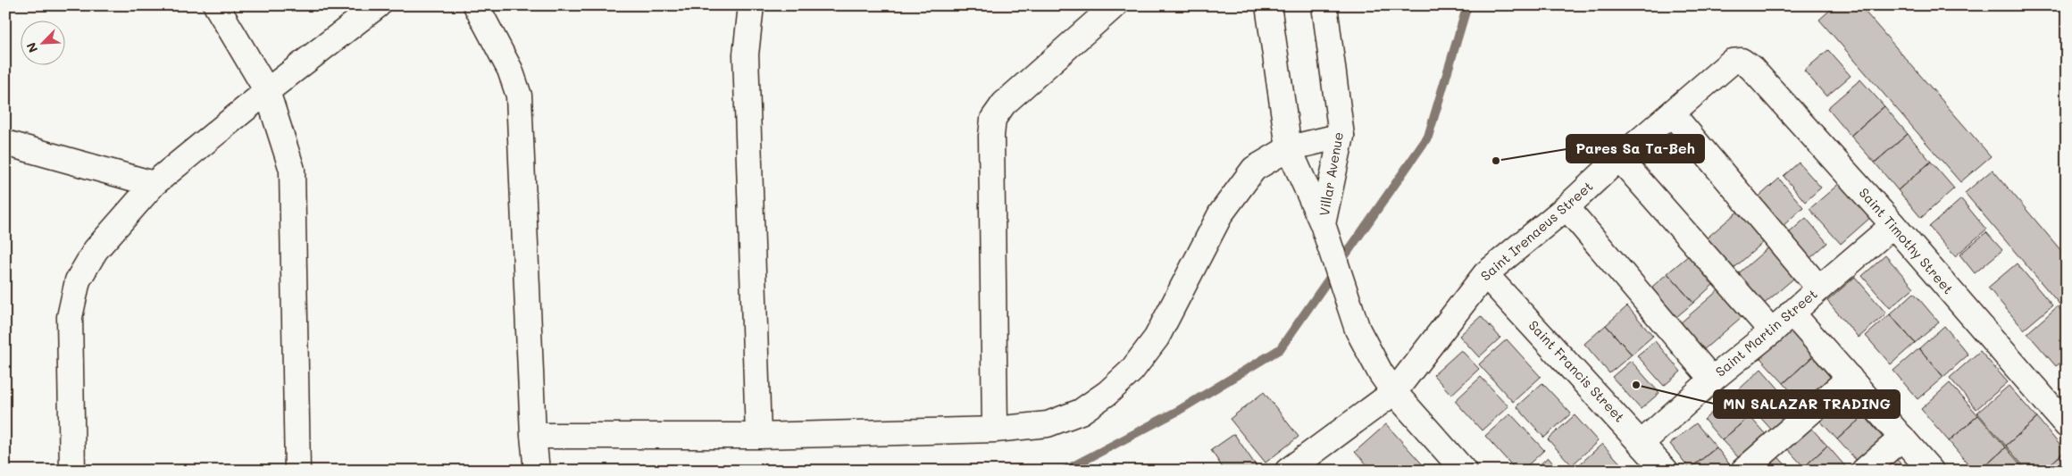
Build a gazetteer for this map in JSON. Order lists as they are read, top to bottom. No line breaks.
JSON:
{"streets":{"street":["Villar Avenue","Saint Irenaeus Street","Saint Timothy Street","Saint Martin Street","Saint Francis Street"]},"crossings":[["Saint Irenaeus Street","Saint Timothy Street"],["Saint Irenaeus Street","Saint Francis Street"],["Saint Timothy Street","Saint Martin Street"],["Saint Martin Street","Saint Francis Street"]],"places":["Pares Sa Ta-Beh","MN SALAZAR TRADING"],"north":"bottom left"}
